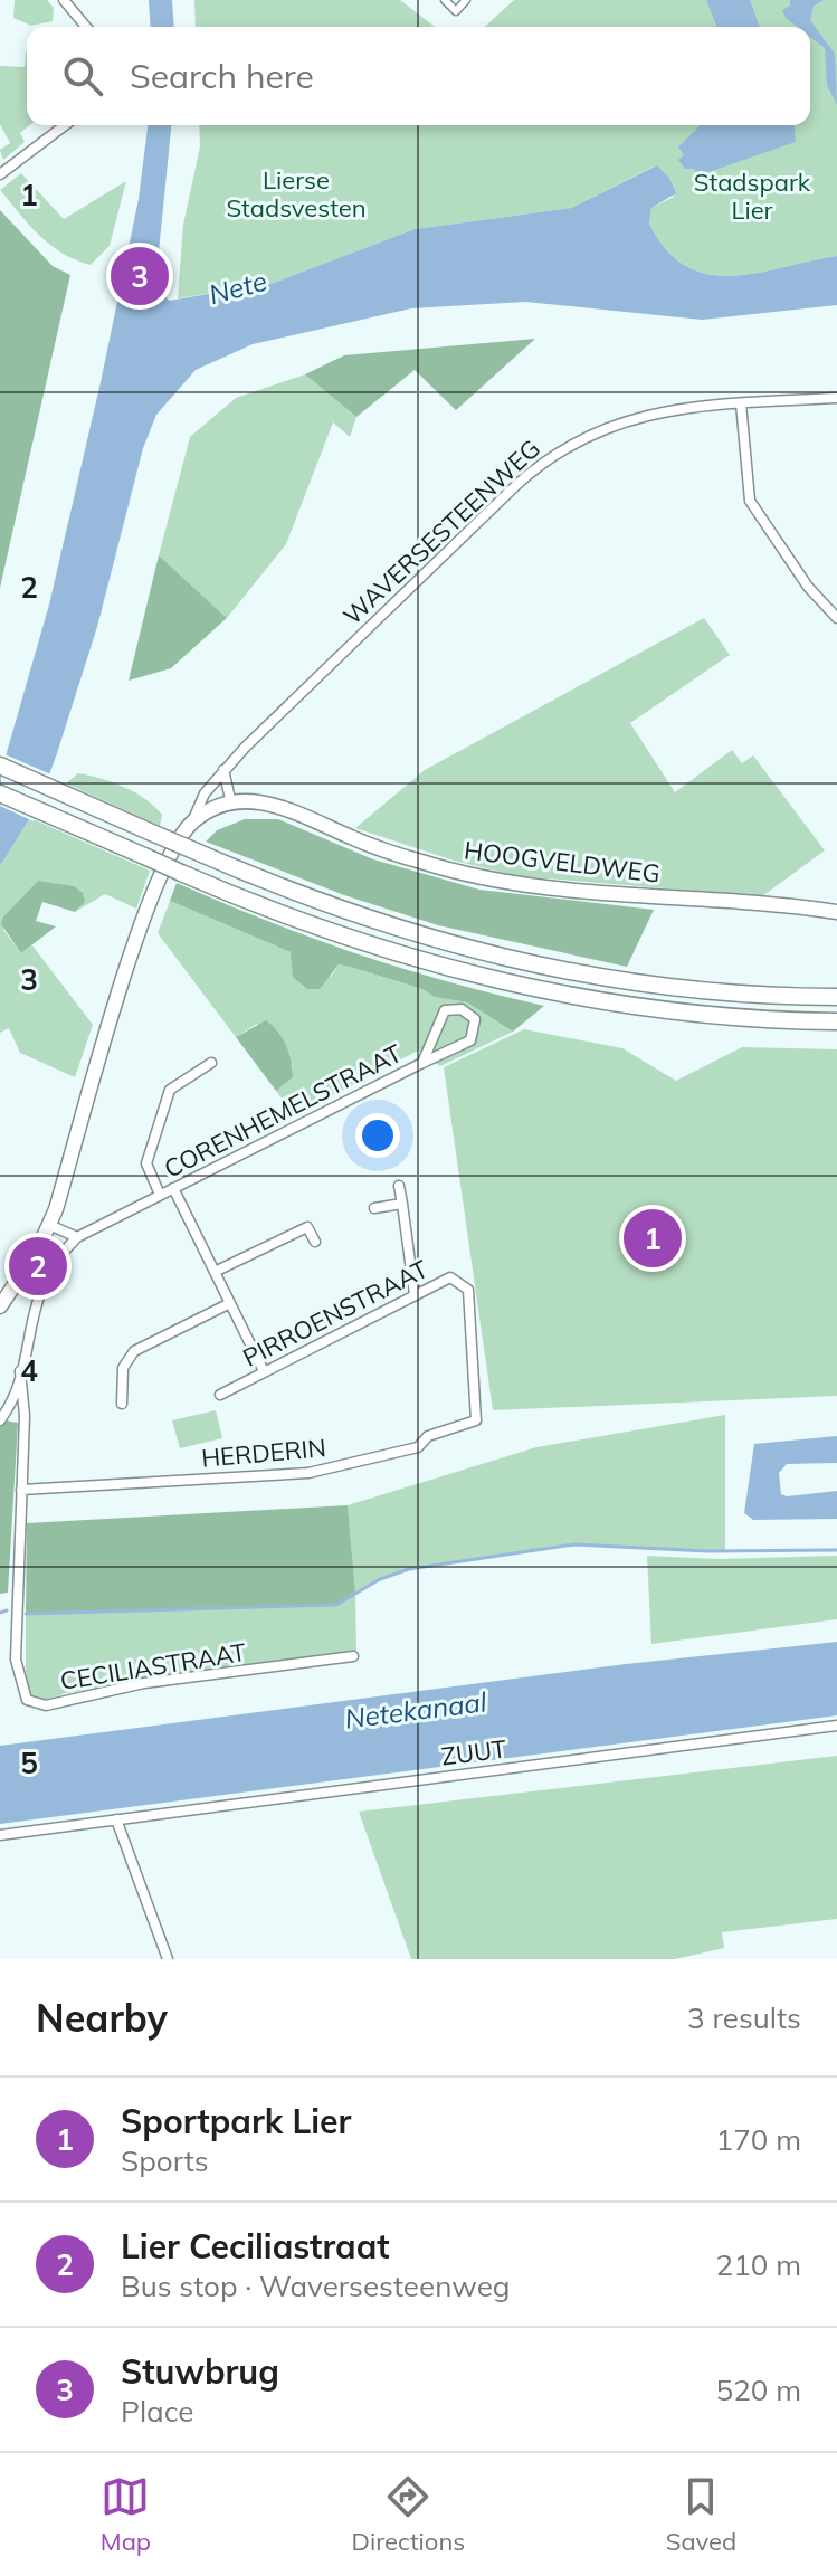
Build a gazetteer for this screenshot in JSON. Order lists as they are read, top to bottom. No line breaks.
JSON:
{"streets":{"main road":["WAVERSESTEENWEG","HOOGVELDWEG"],"street":["CORENHEMELSTRAAT","PIRROENSTRAAT","HERDERIN","CECILIASTRAAT","ZUUT"]},"crossings":[["WAVERSESTEENWEG","HOOGVELDWEG"],["CORENHEMELSTRAAT","CECILIASTRAAT"],["PIRROENSTRAAT","HERDERIN"],["HERDERIN","CECILIASTRAAT"]],"water":["Nete","Netekanaal"],"parks":["Lierse Stadsvesten","Stadspark Lier"],"page":{"search":"Search here","pins":["3","1","2"],"heading":["Nearby","3 results"],"list":[{"mark":"1","name":"Sportpark Lier","note":"Sports","value":"170 m"},{"mark":"2","name":"Lier Ceciliastraat","note":"Bus stop · Waversesteenweg","value":"210 m"},{"mark":"3","name":"Stuwbrug","note":"Place","value":"520 m"}],"nav":["Map","Directions","Saved"]},"grid":{"rows":["1","2","3","4","5"]}}
